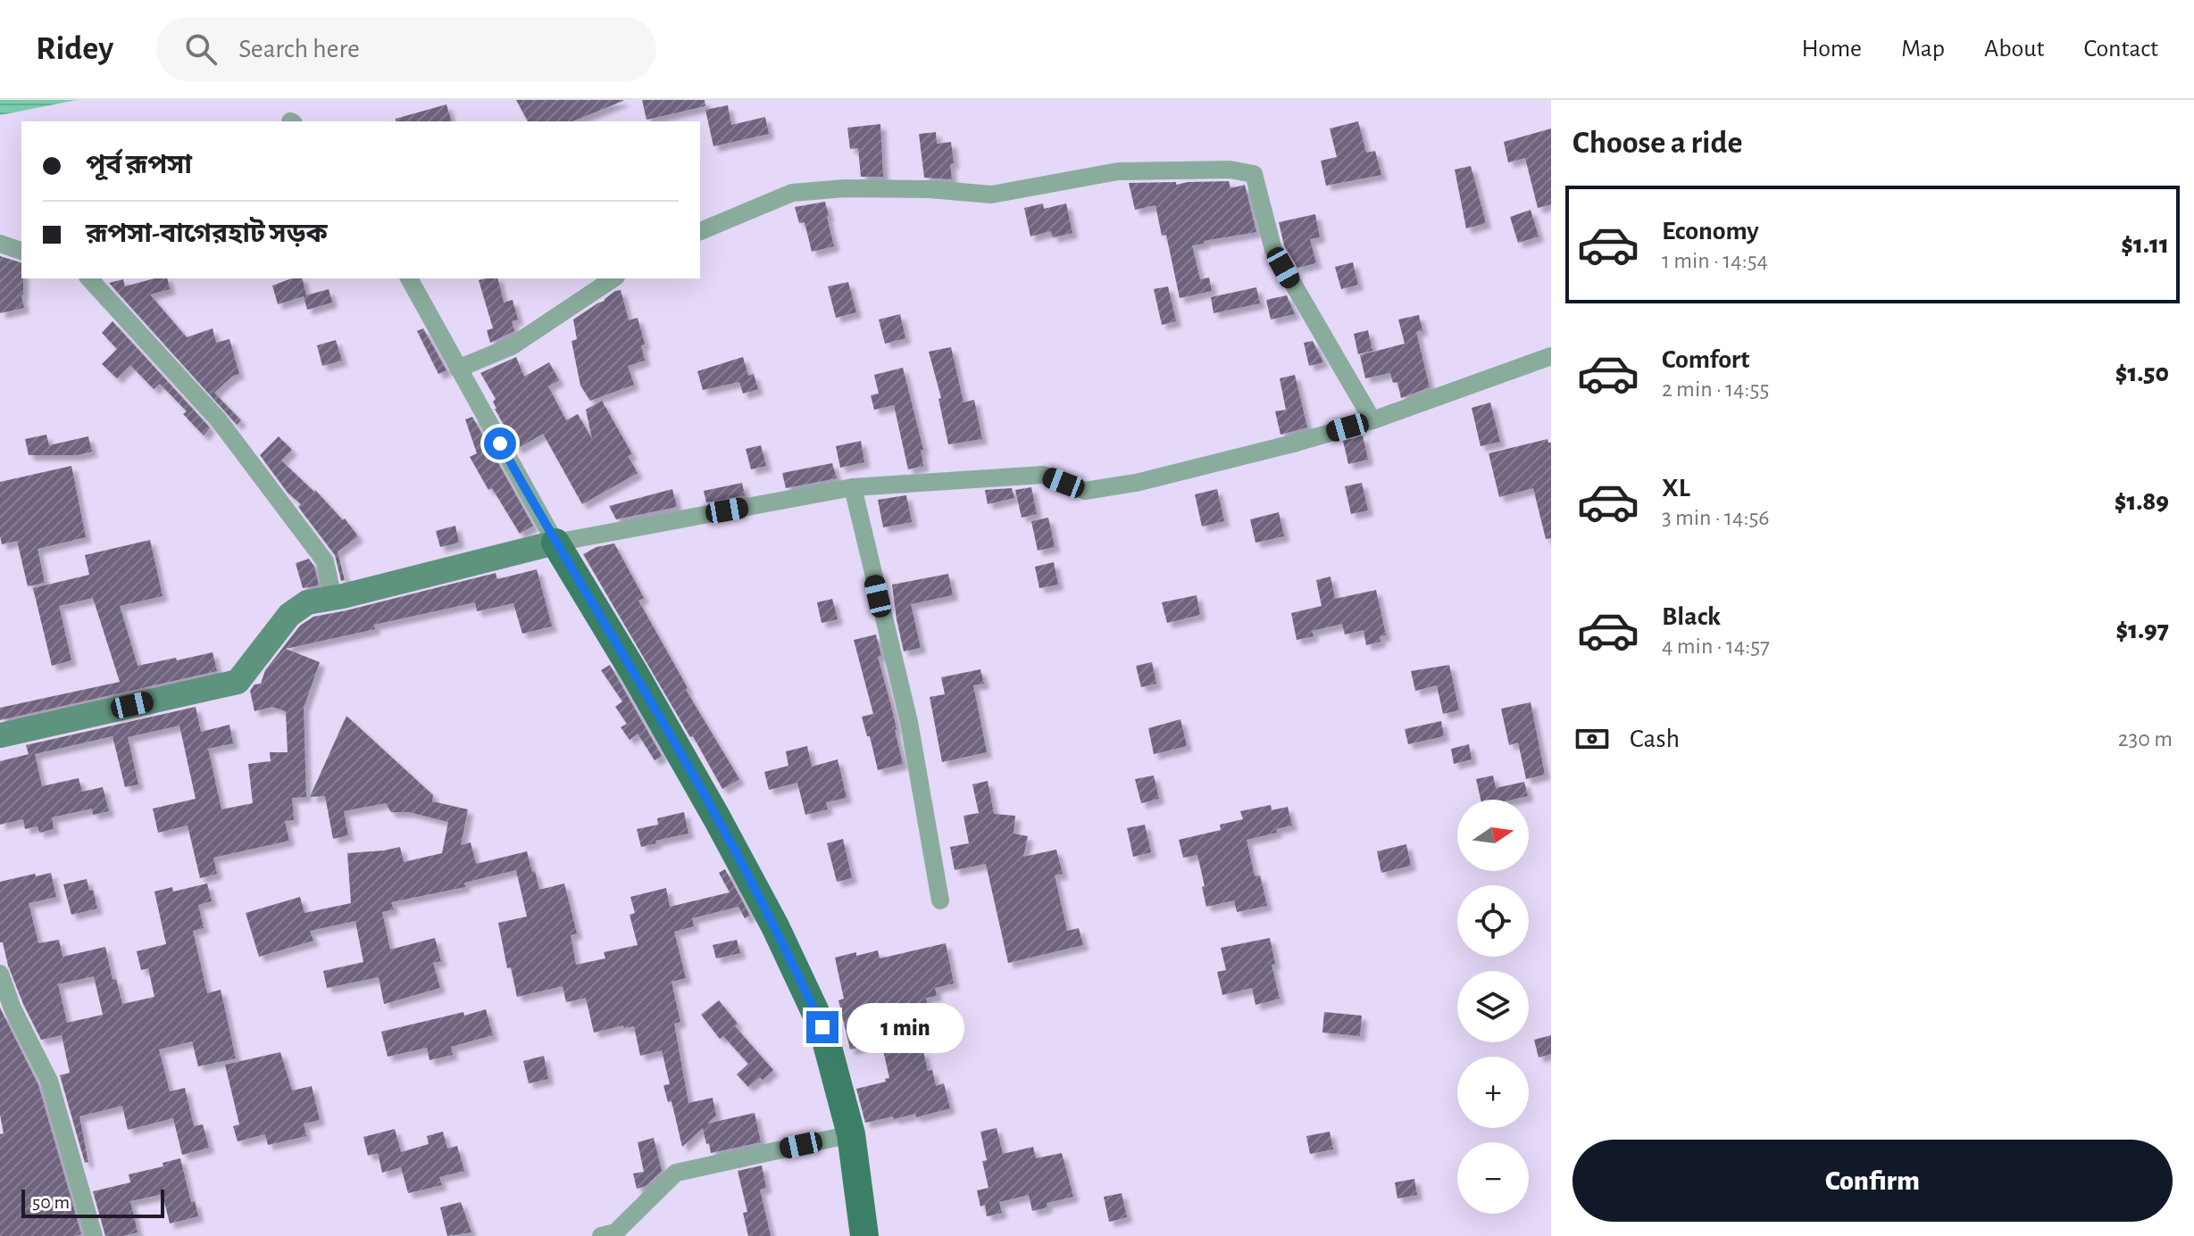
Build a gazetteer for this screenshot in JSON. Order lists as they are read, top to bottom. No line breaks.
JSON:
{"scale_bar":"50 m","north":"right","page":{"header":"Ridey","search":"Search here","nav":["Home","Map","About","Contact"],"heading":"Choose a ride","banner":["পূর্ব রূপসা","রূপসা-বাগেরহাট সড়ক"],"list":[{"name":"Economy","note":"1 min · 14:54","value":"$1.11"},{"name":"Comfort","note":"2 min · 14:55","value":"$1.50"},{"name":"XL","note":"3 min · 14:56","value":"$1.89"},{"name":"Black","note":"4 min · 14:57","value":"$1.97"}],"pay":["Cash","230 m"],"map_buttons":["+","−"],"bubble":"1 min","buttons":"Confirm","scale":"50 m"}}
